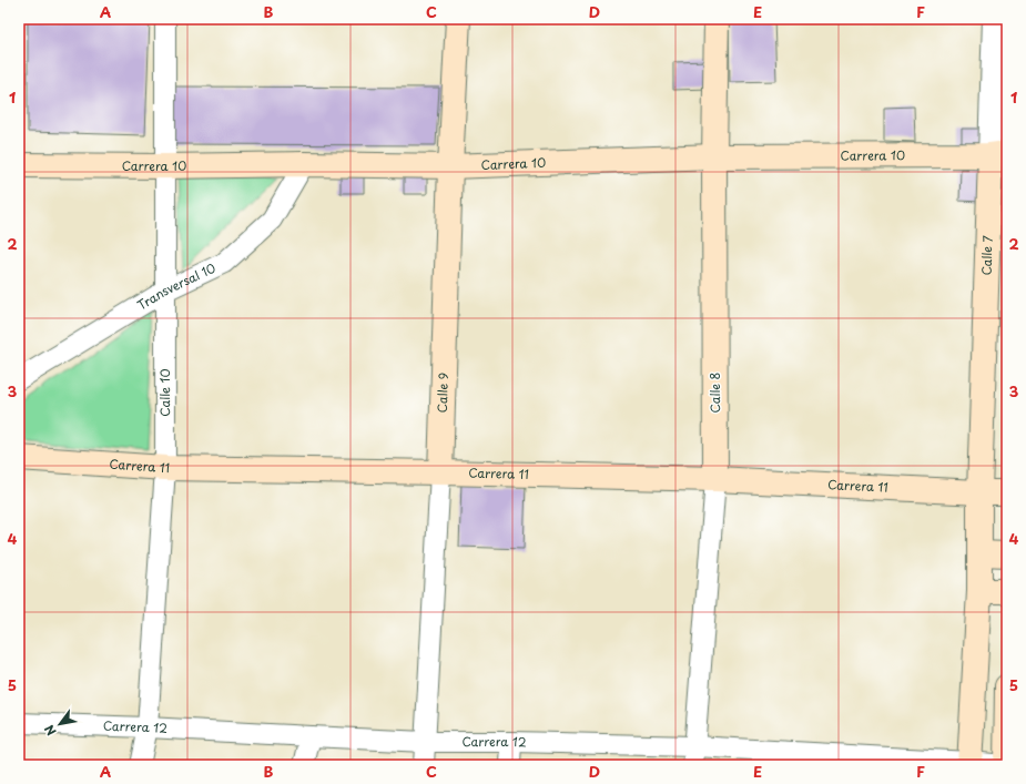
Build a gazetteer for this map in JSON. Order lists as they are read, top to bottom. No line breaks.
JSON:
{"streets":{"main road":["Carrera 10","Calle 7","Calle 9","Calle 8","Carrera 11"],"street":["Transversal 10","Calle 10","Carrera 12"]},"crossings":[["Carrera 10","Calle 7"],["Carrera 10","Transversal 10"],["Carrera 10","Calle 10"],["Carrera 10","Calle 9"],["Carrera 10","Calle 8"],["Calle 7","Carrera 11"],["Calle 7","Carrera 12"],["Transversal 10","Calle 10"],["Calle 10","Carrera 11"],["Calle 10","Carrera 12"],["Calle 9","Carrera 11"],["Calle 9","Carrera 12"],["Calle 8","Carrera 11"],["Calle 8","Carrera 12"]],"north":"bottom left","grid":{"columns":["A","B","C","D","E","F"],"rows":["1","2","3","4","5"]}}
